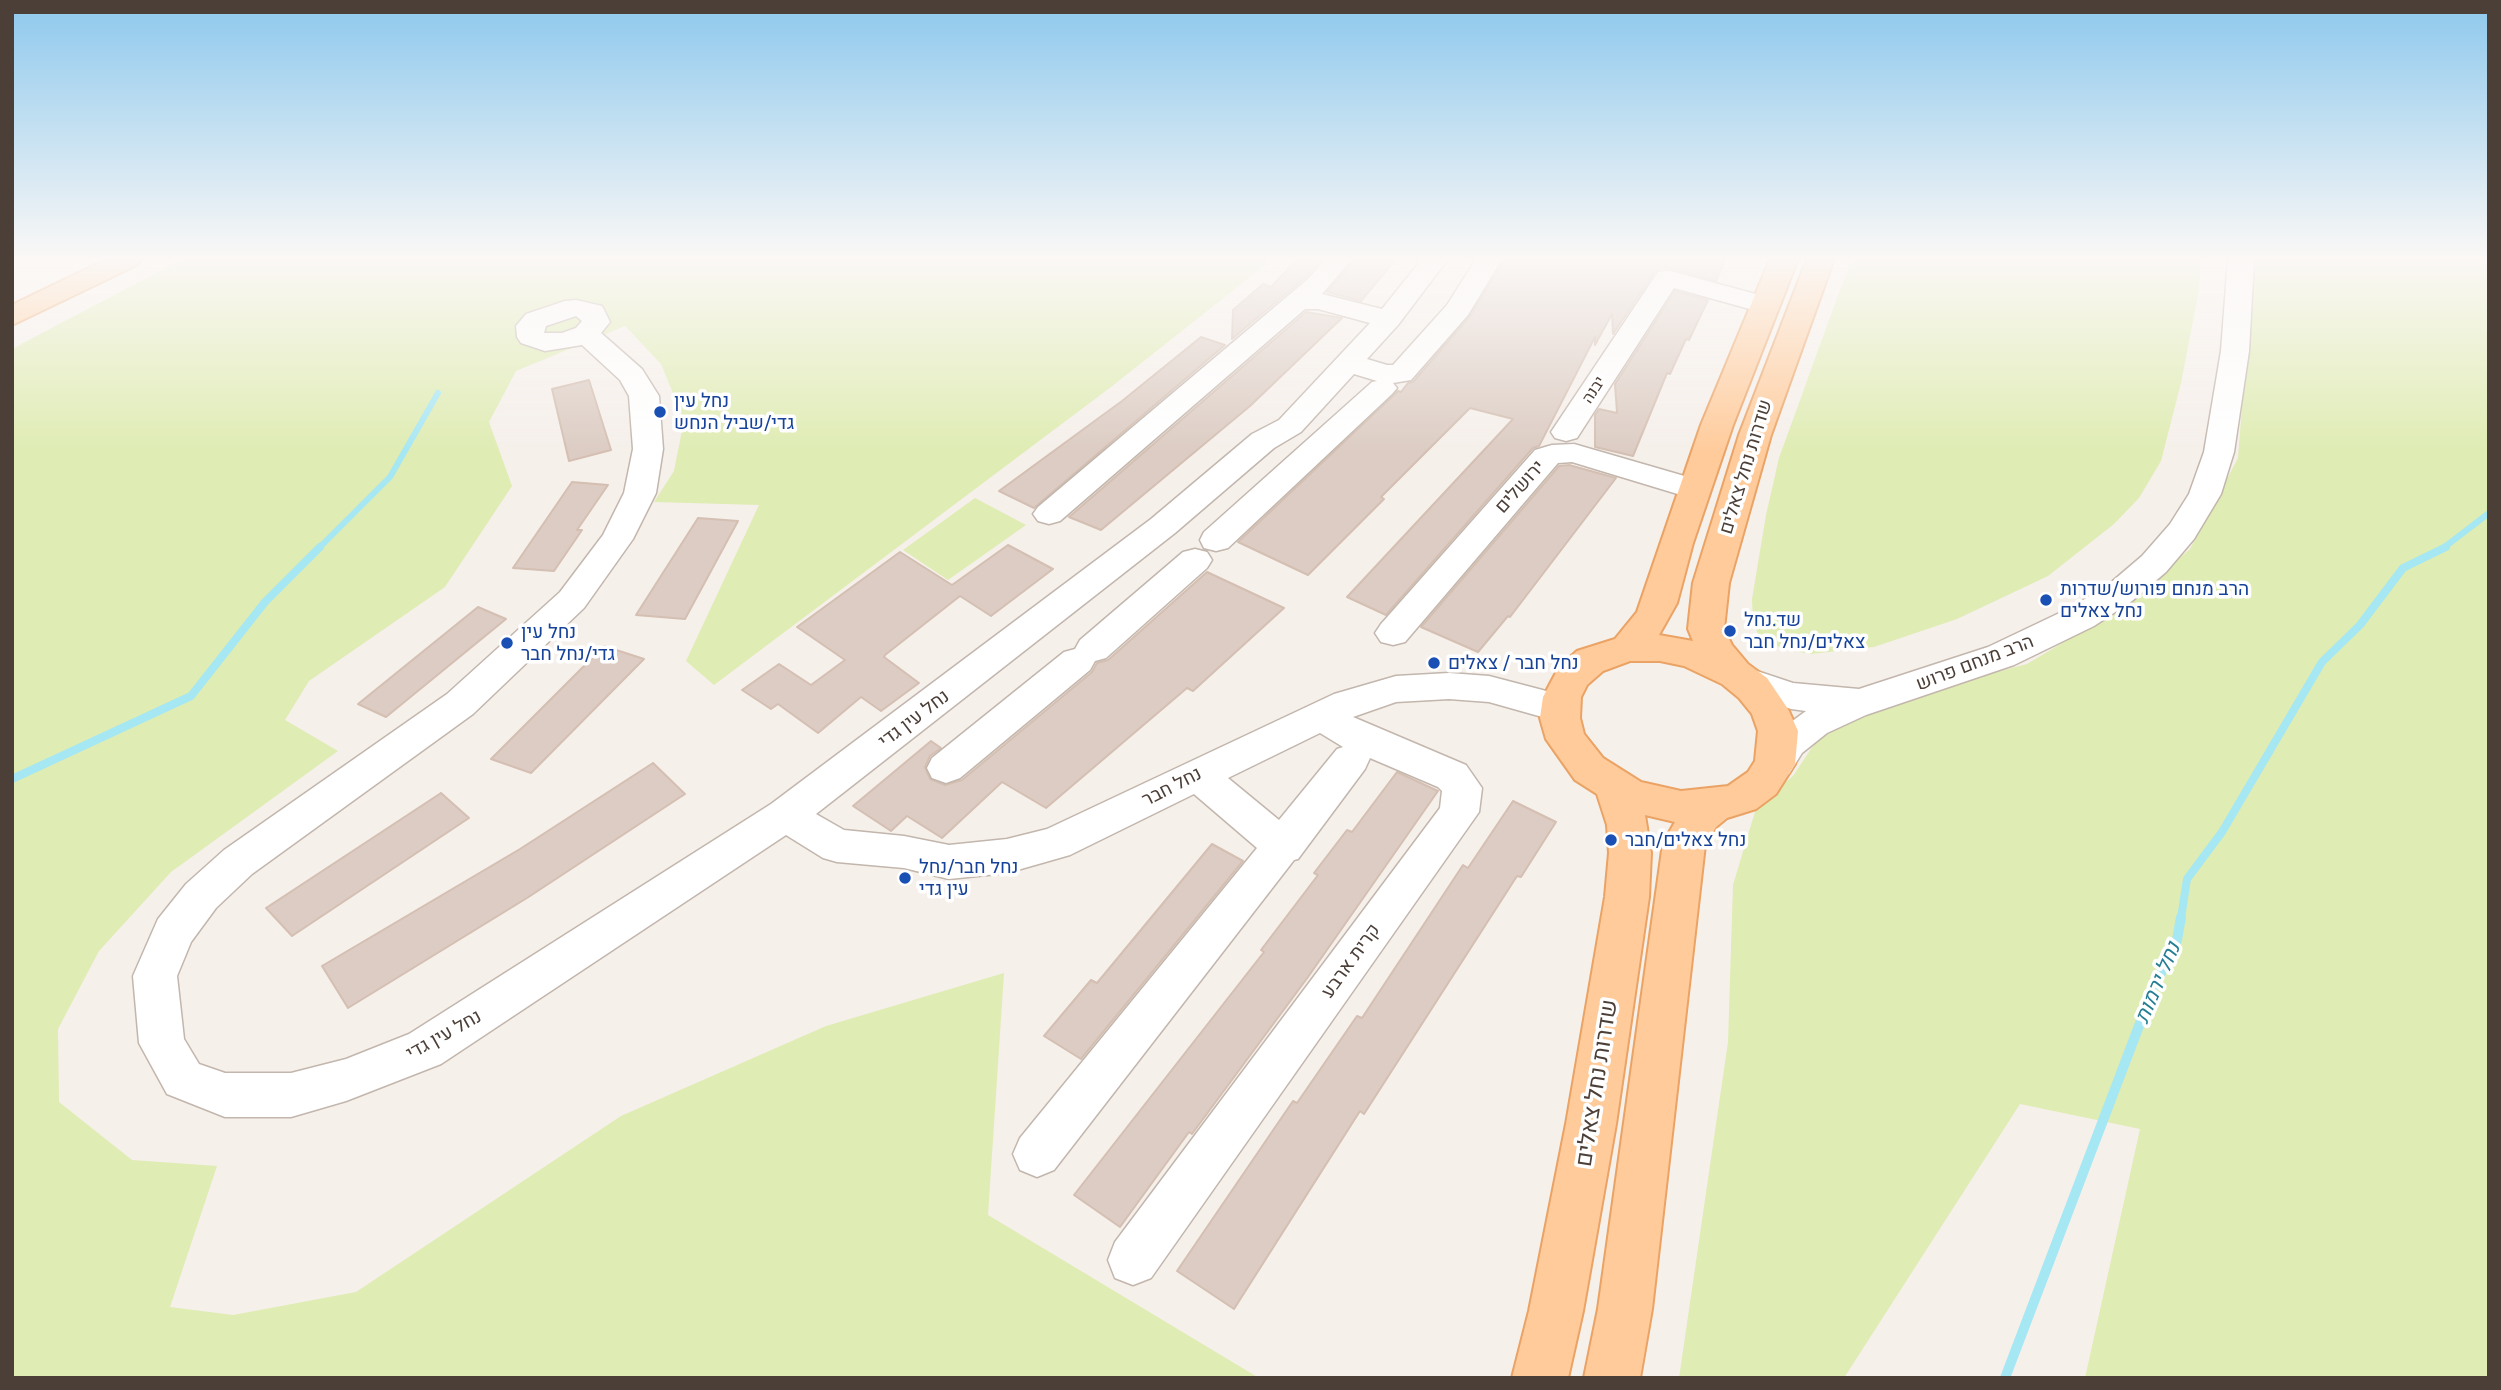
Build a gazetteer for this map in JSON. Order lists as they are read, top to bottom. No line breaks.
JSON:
{"streets":{"main road":["שדרות נחל צאלים"],"street":["יבנה","ירושלים","הרב מנחם פרוש","נחל עין גדי","נחל חבר","קרית ארבע"]},"crossings":[["שדרות נחל צאלים","ירושלים"],["שדרות נחל צאלים","הרב מנחם פרוש"],["שדרות נחל צאלים","נחל חבר"],["הרב מנחם פרוש","נחל חבר"],["נחל עין גדי","נחל חבר"],["נחל חבר","קרית ארבע"]],"water":["נחל ירמות"],"places":["נחל עין גדי/שביל הנחש","הרב מנחם פורוש/שדרות נחל צאלים","שד.נחל צאלים/נחל חבר","נחל עין גדי/נחל חבר","נחל חבר / צאלים","נחל צאלים/חבר","נחל חבר/נחל עין גדי"]}
